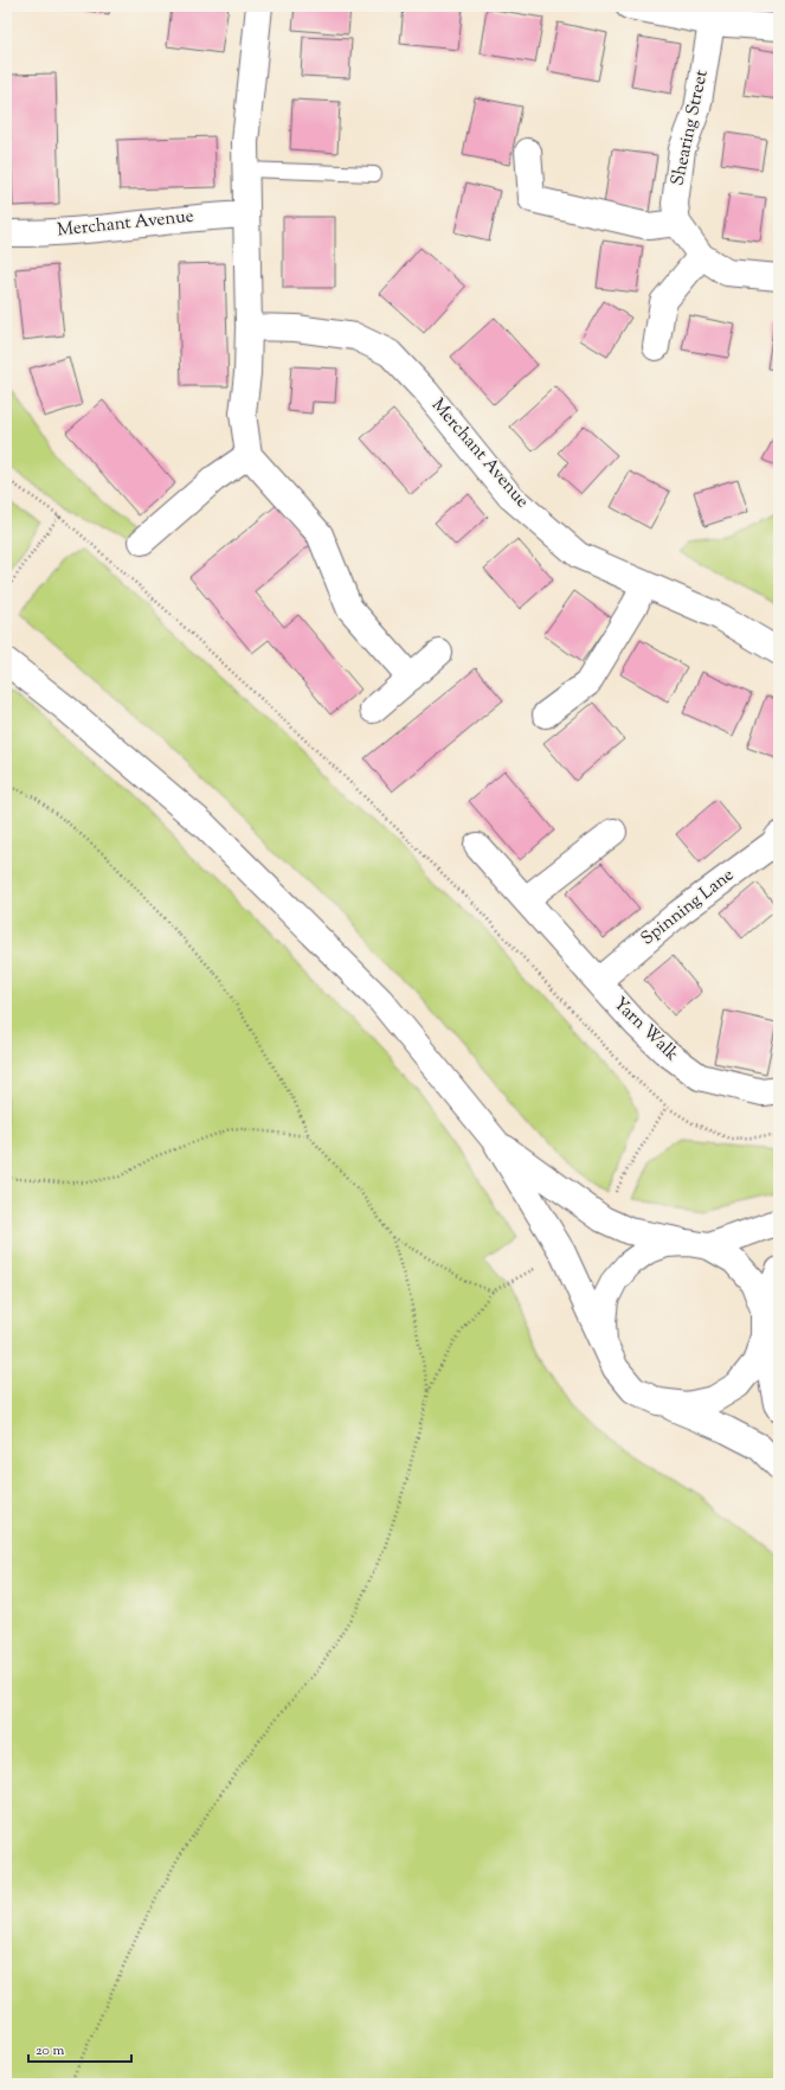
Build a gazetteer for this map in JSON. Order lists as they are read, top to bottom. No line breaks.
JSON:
{"streets":{"street":["Shearing Street","Merchant Avenue","Spinning Lane","Yarn Walk"]},"crossings":[["Spinning Lane","Yarn Walk"]],"scale_bar":"20 m"}
